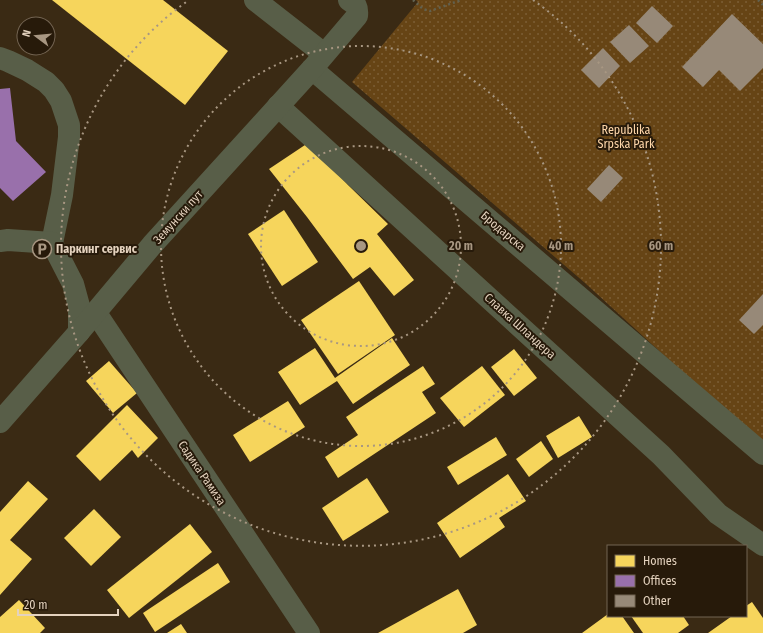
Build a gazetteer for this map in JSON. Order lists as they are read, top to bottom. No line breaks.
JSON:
{"streets":{"street":["Земунски пут","Бродарска","Славка Шландера","Садика Рамиза"]},"crossings":[["Земунски пут","Бродарска"],["Земунски пут","Славка Шландера"],["Земунски пут","Садика Рамиза"]],"parks":["Republika Srpska Park"],"places":{"parking":["Паркинг сервис"]},"legend":["Homes","Offices","Other"],"scale_bar":"20 m","north":"left","rings":["20 m","40 m","60 m"]}
